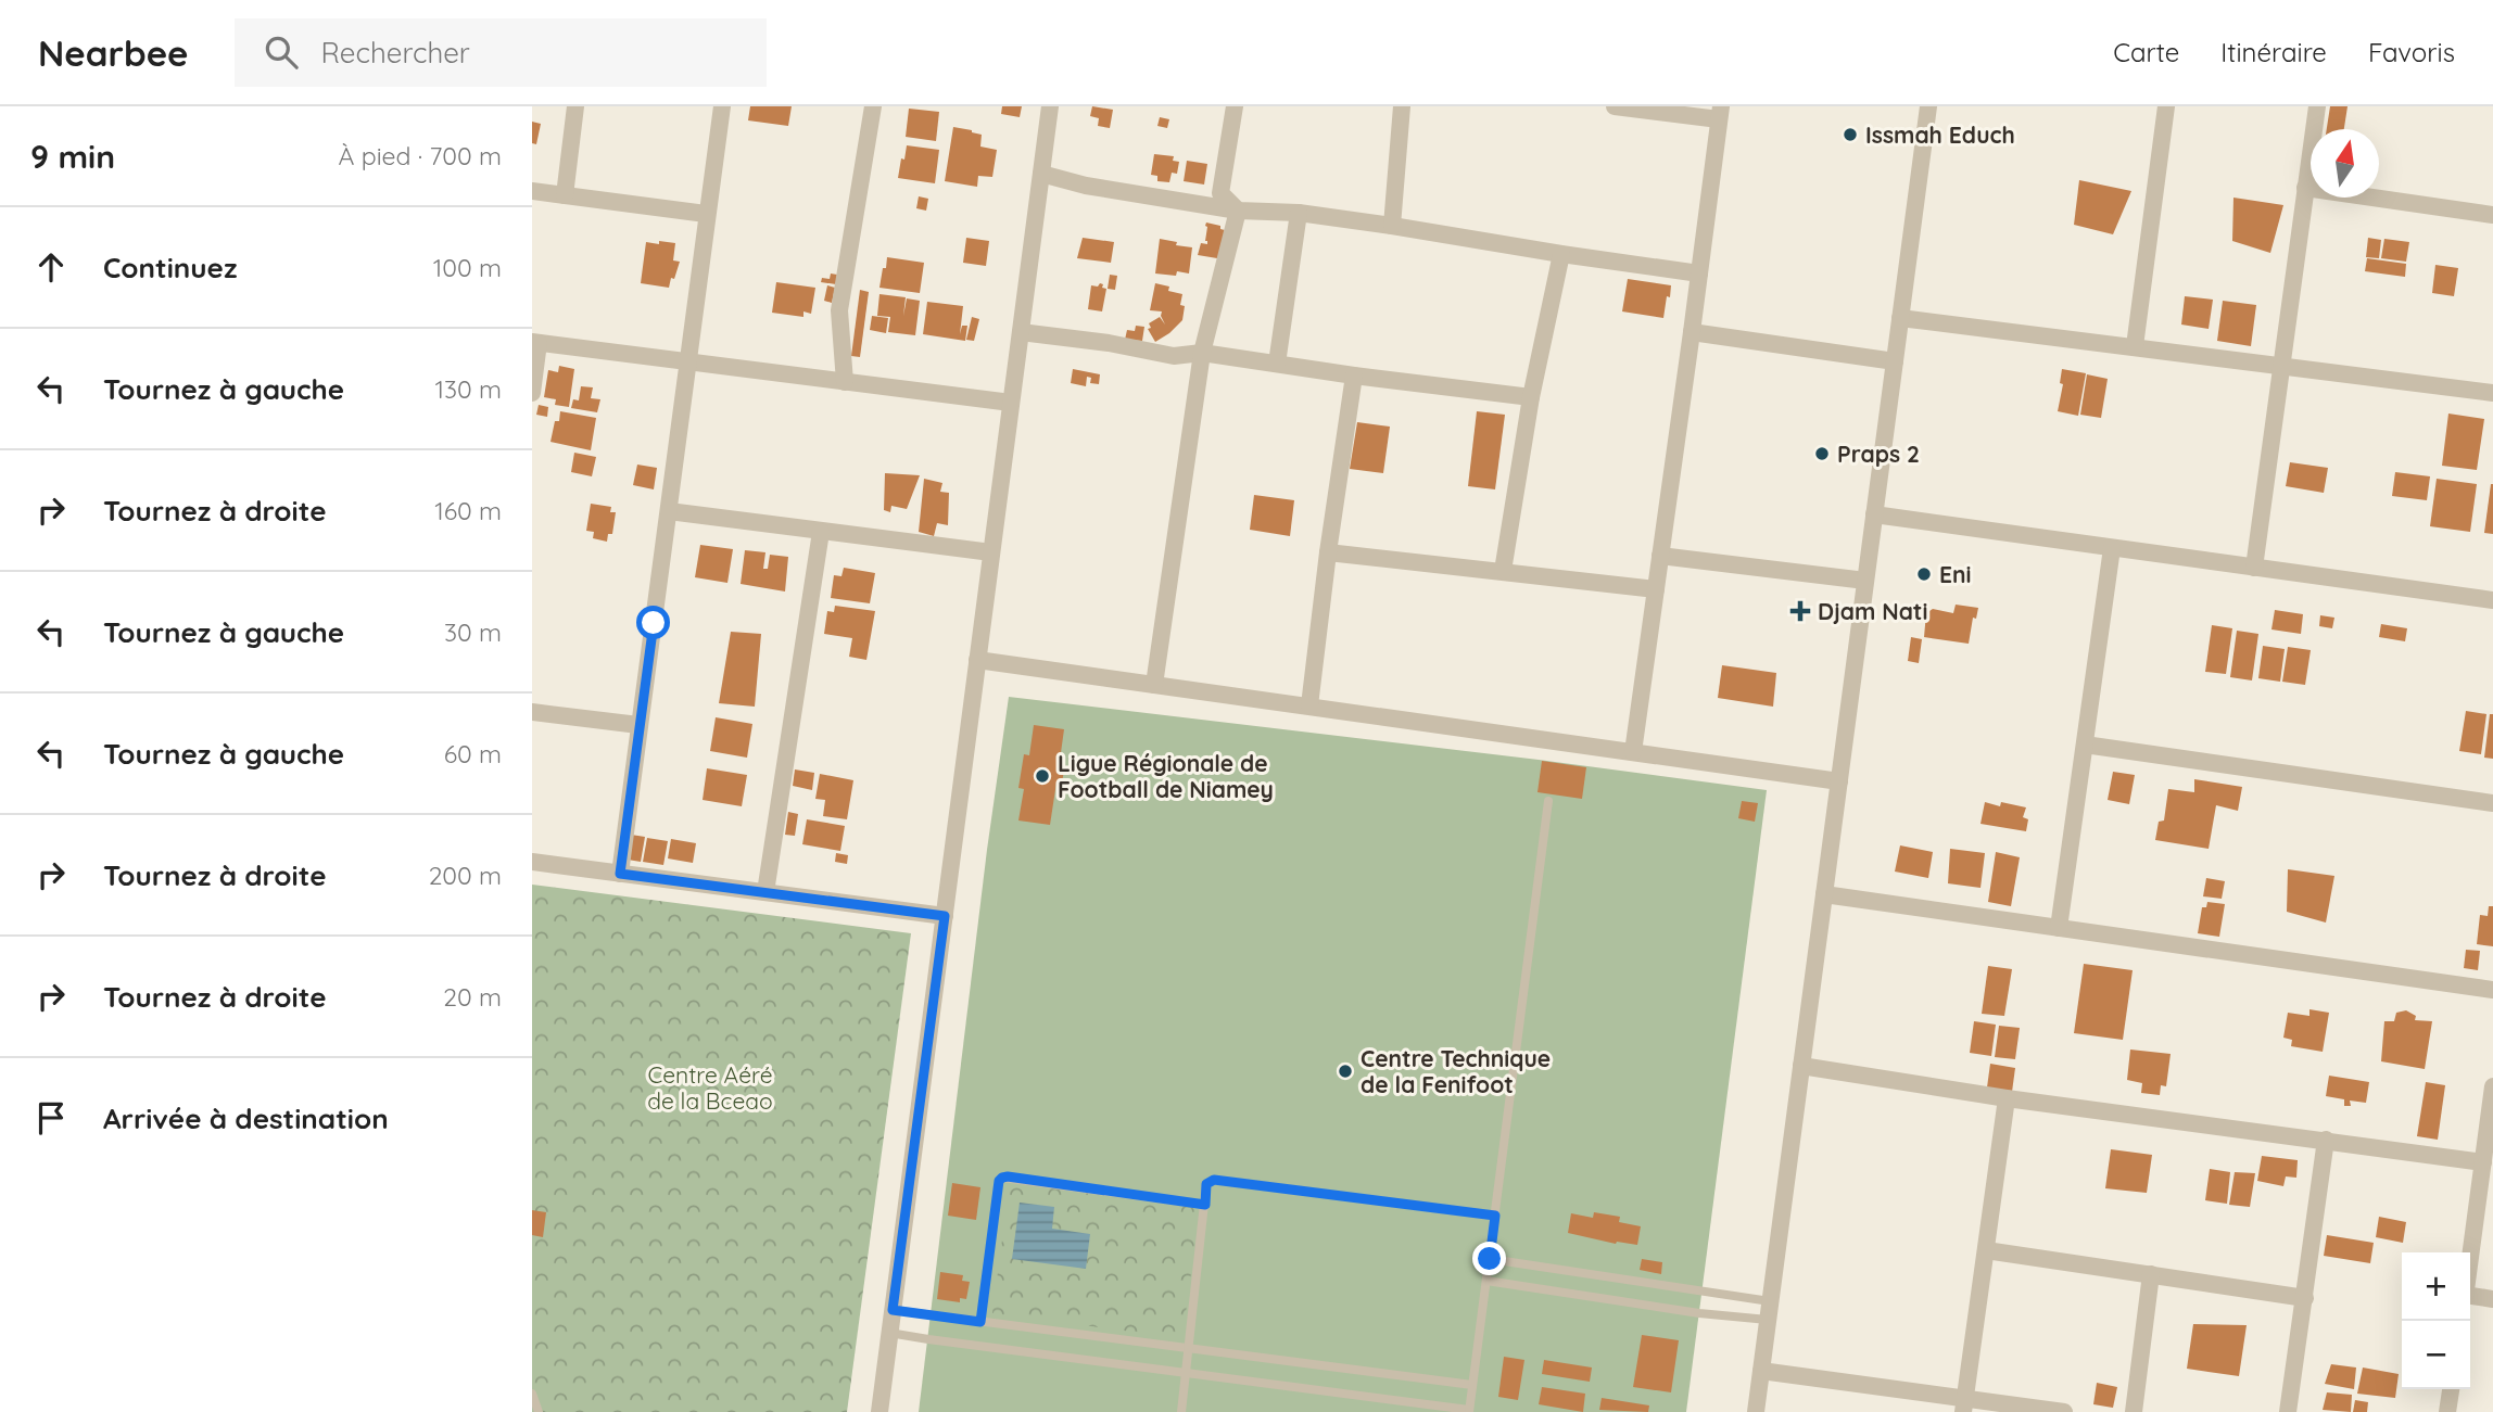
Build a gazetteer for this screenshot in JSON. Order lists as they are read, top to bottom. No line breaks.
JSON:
{"parks":["Centre Aéré de la Bceao"],"places":{"other":["Issmah Educh","Praps 2","Eni","Ligue Régionale de Football de Niamey","Centre Technique de la Fenifoot"],"health":["Djam Nati"]},"north":"top","page":{"header":"Nearbee","search":"Rechercher","nav":["Carte","Itinéraire","Favoris"],"heading":["9 min","À pied · 700 m"],"list":[["Continuez","100 m"],["Tournez à gauche","130 m"],["Tournez à droite","160 m"],["Tournez à gauche","30 m"],["Tournez à gauche","60 m"],["Tournez à droite","200 m"],["Tournez à droite","20 m"],"Arrivée à destination"],"map_buttons":["+","−"]}}
